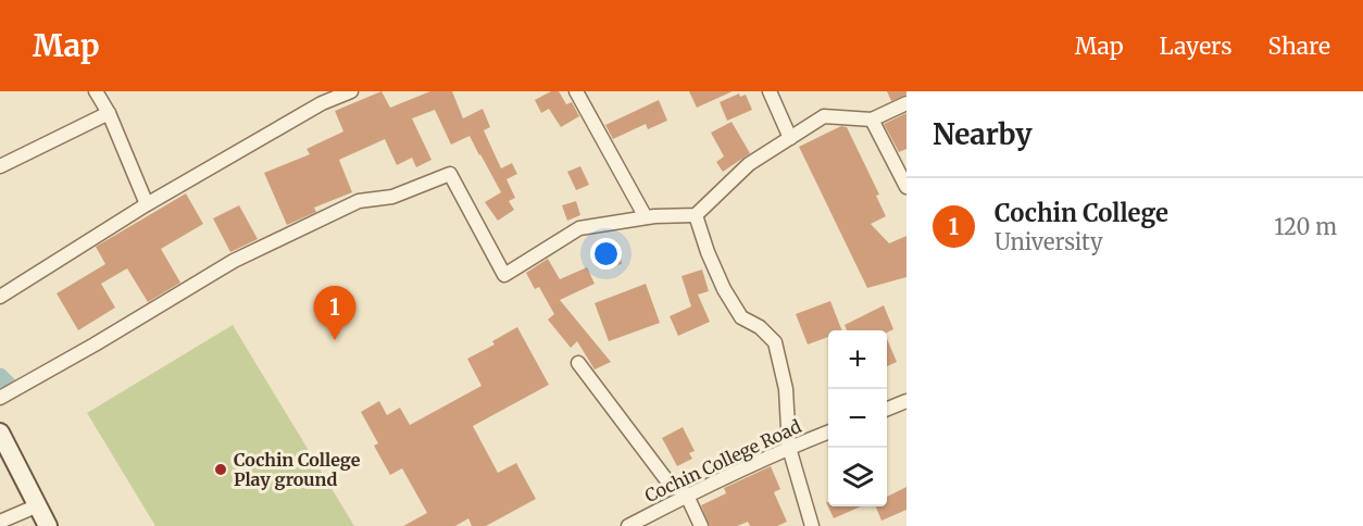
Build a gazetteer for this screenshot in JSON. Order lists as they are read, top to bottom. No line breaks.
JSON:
{"streets":{"street":["Cochin College Road"]},"places":["Cochin College Play ground"],"page":{"header":"Map","nav":["Map","Layers","Share"],"heading":"Nearby","list":[{"mark":"1","name":"Cochin College","note":"University","value":"120 m"}],"pins":"1","map_buttons":["+","−"]}}
